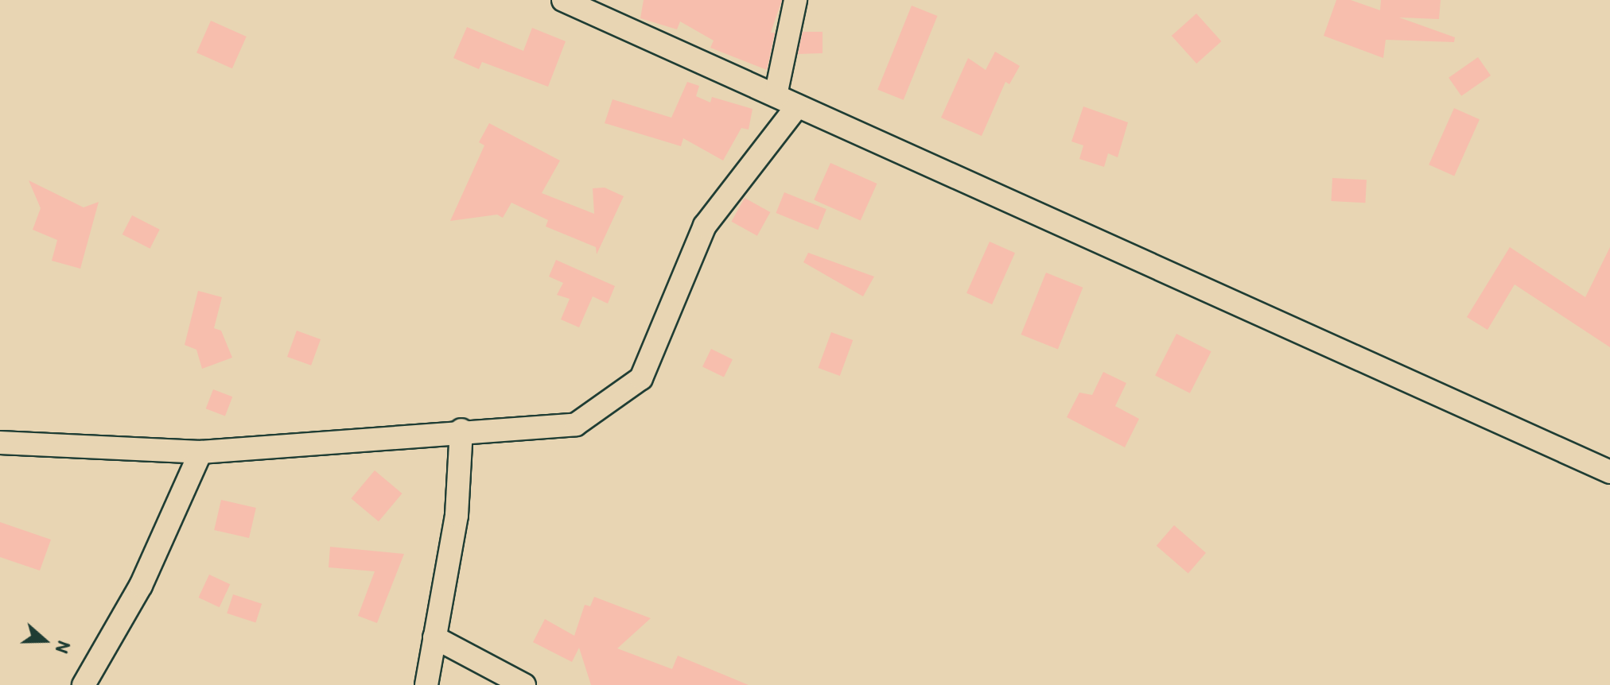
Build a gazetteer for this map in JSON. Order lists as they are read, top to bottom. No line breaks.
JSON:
{"north":"right"}
